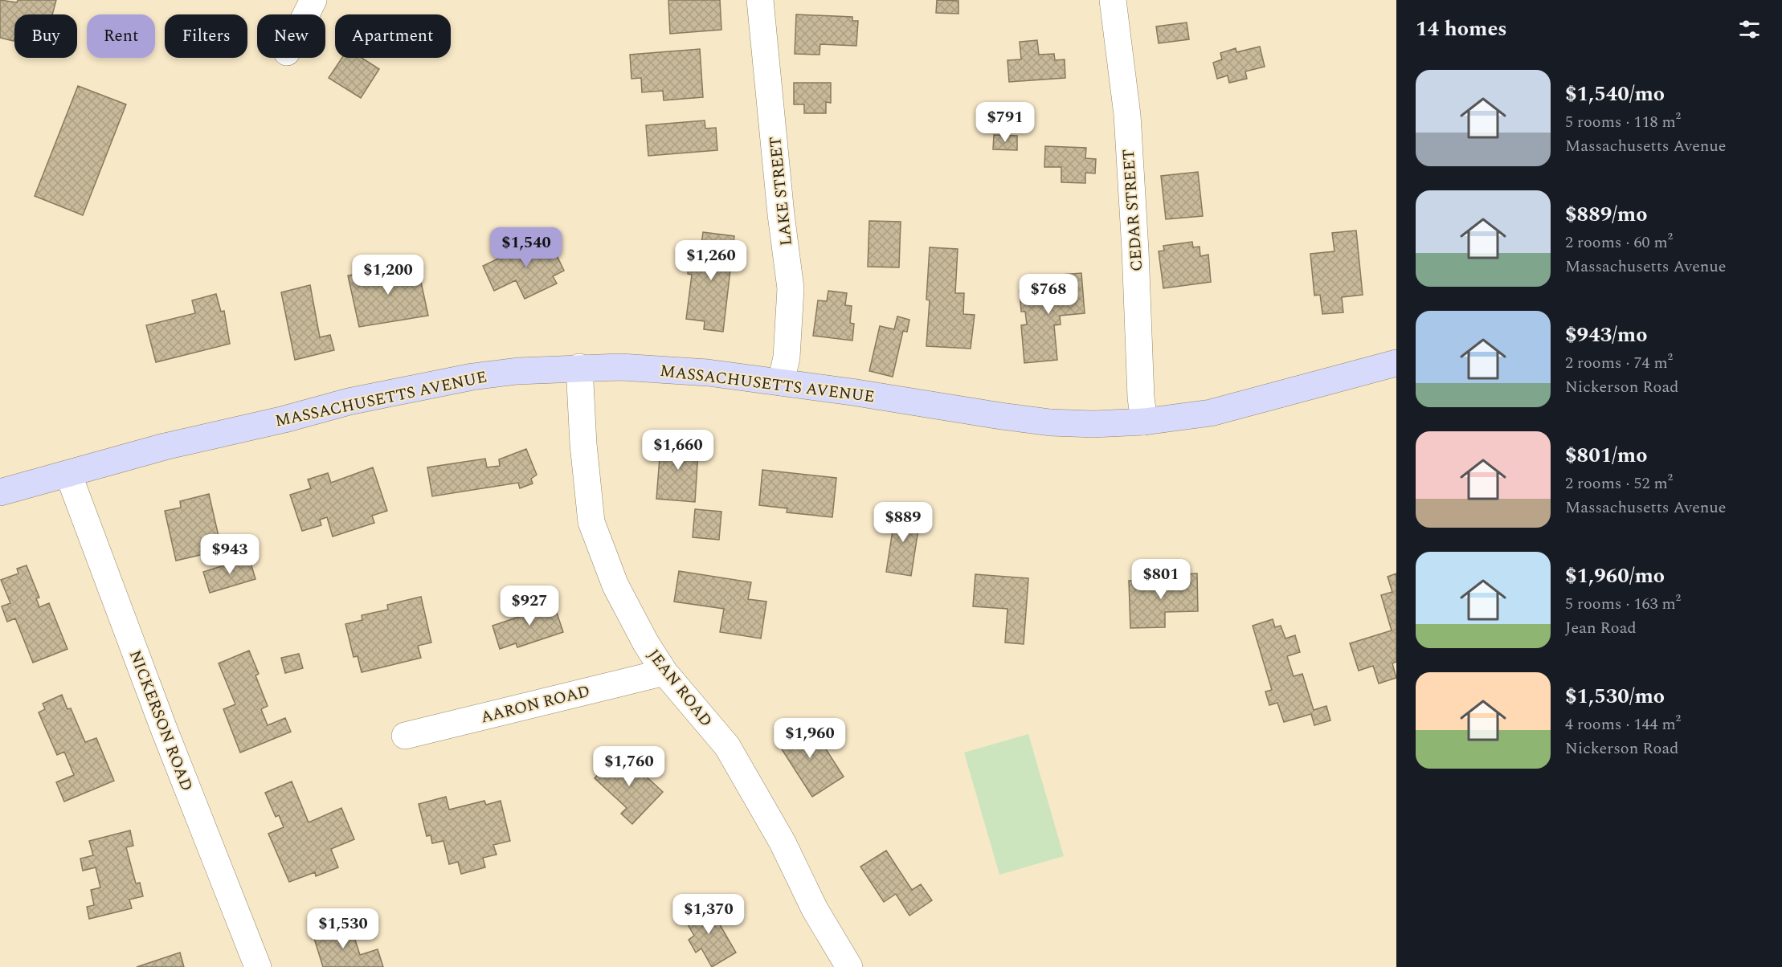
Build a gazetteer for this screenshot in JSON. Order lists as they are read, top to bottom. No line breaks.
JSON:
{"streets":{"main road":["MASSACHUSETTS AVENUE"],"street":["LAKE STREET","CEDAR STREET","JEAN ROAD","AARON ROAD","NICKERSON ROAD"]},"crossings":[["LAKE STREET","MASSACHUSETTS AVENUE"],["CEDAR STREET","MASSACHUSETTS AVENUE"],["MASSACHUSETTS AVENUE","JEAN ROAD"],["MASSACHUSETTS AVENUE","NICKERSON ROAD"],["JEAN ROAD","AARON ROAD"]],"page":{"heading":"14 homes","chip":["Buy","Rent","Filters","New","Apartment"],"list":[{"name":"$1,540/mo","note":"5 rooms · 118 m² · Massachusetts Avenue"},{"name":"$889/mo","note":"2 rooms · 60 m² · Massachusetts Avenue"},{"name":"$943/mo","note":"2 rooms · 74 m² · Nickerson Road"},{"name":"$801/mo","note":"2 rooms · 52 m² · Massachusetts Avenue"},{"name":"$1,960/mo","note":"5 rooms · 163 m² · Jean Road"},{"name":"$1,530/mo","note":"4 rooms · 144 m² · Nickerson Road"}],"price":["$791","$1,540","$1,260","$1,200","$768","$1,660","$889","$943","$801","$927","$1,960","$1,760","$1,370","$1,530"]}}
